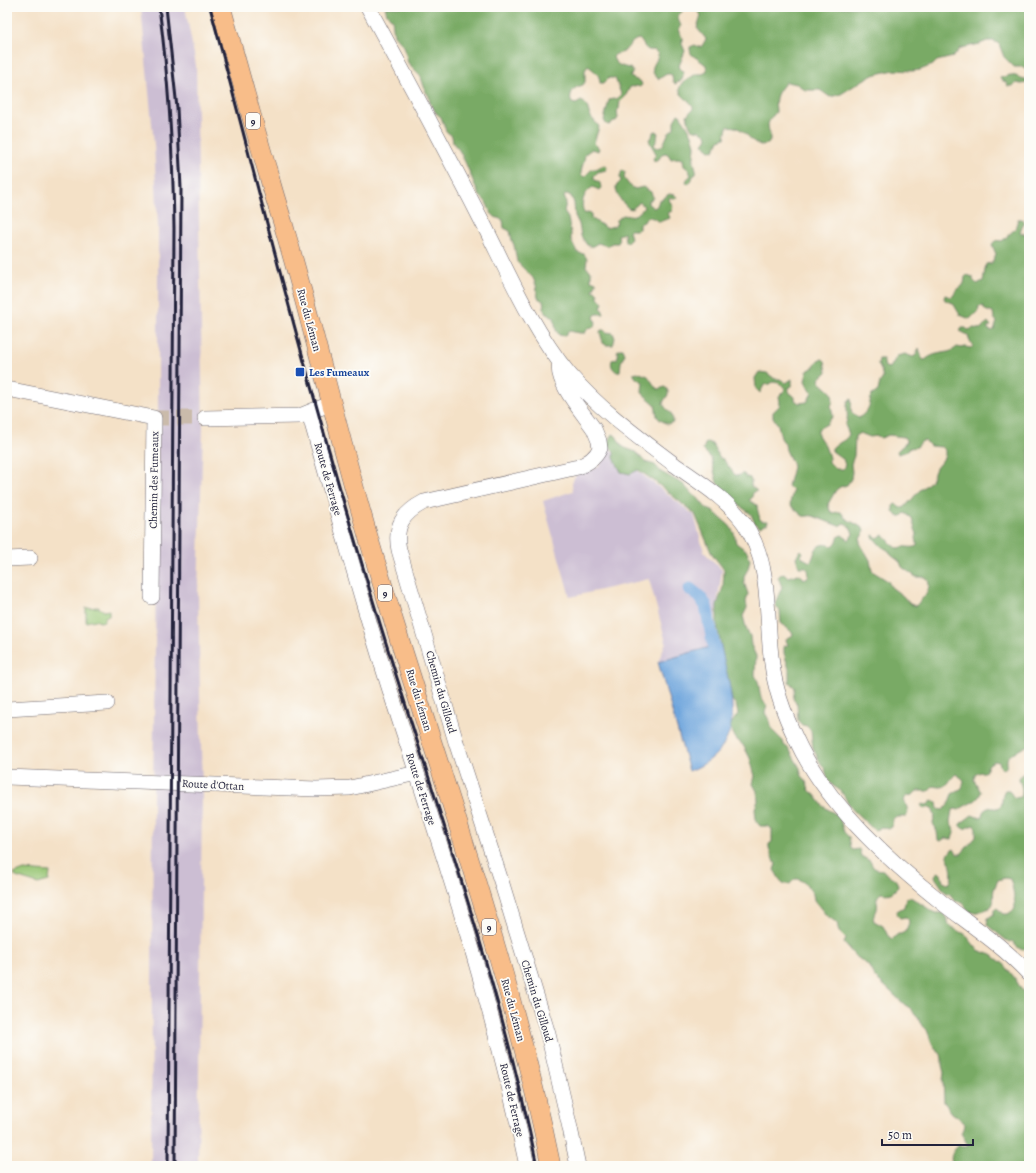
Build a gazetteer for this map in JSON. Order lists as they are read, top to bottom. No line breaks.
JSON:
{"streets":{"main road":["9","Rue du Léman"],"street":["Route de Ferrage","Chemin des Fumeaux","Chemin du Gilloud","Route d'Ottan"]},"crossings":[["Route de Ferrage","Route d'Ottan"]],"places":{"transit":["Les Fumeaux"]},"scale_bar":"50 m"}
